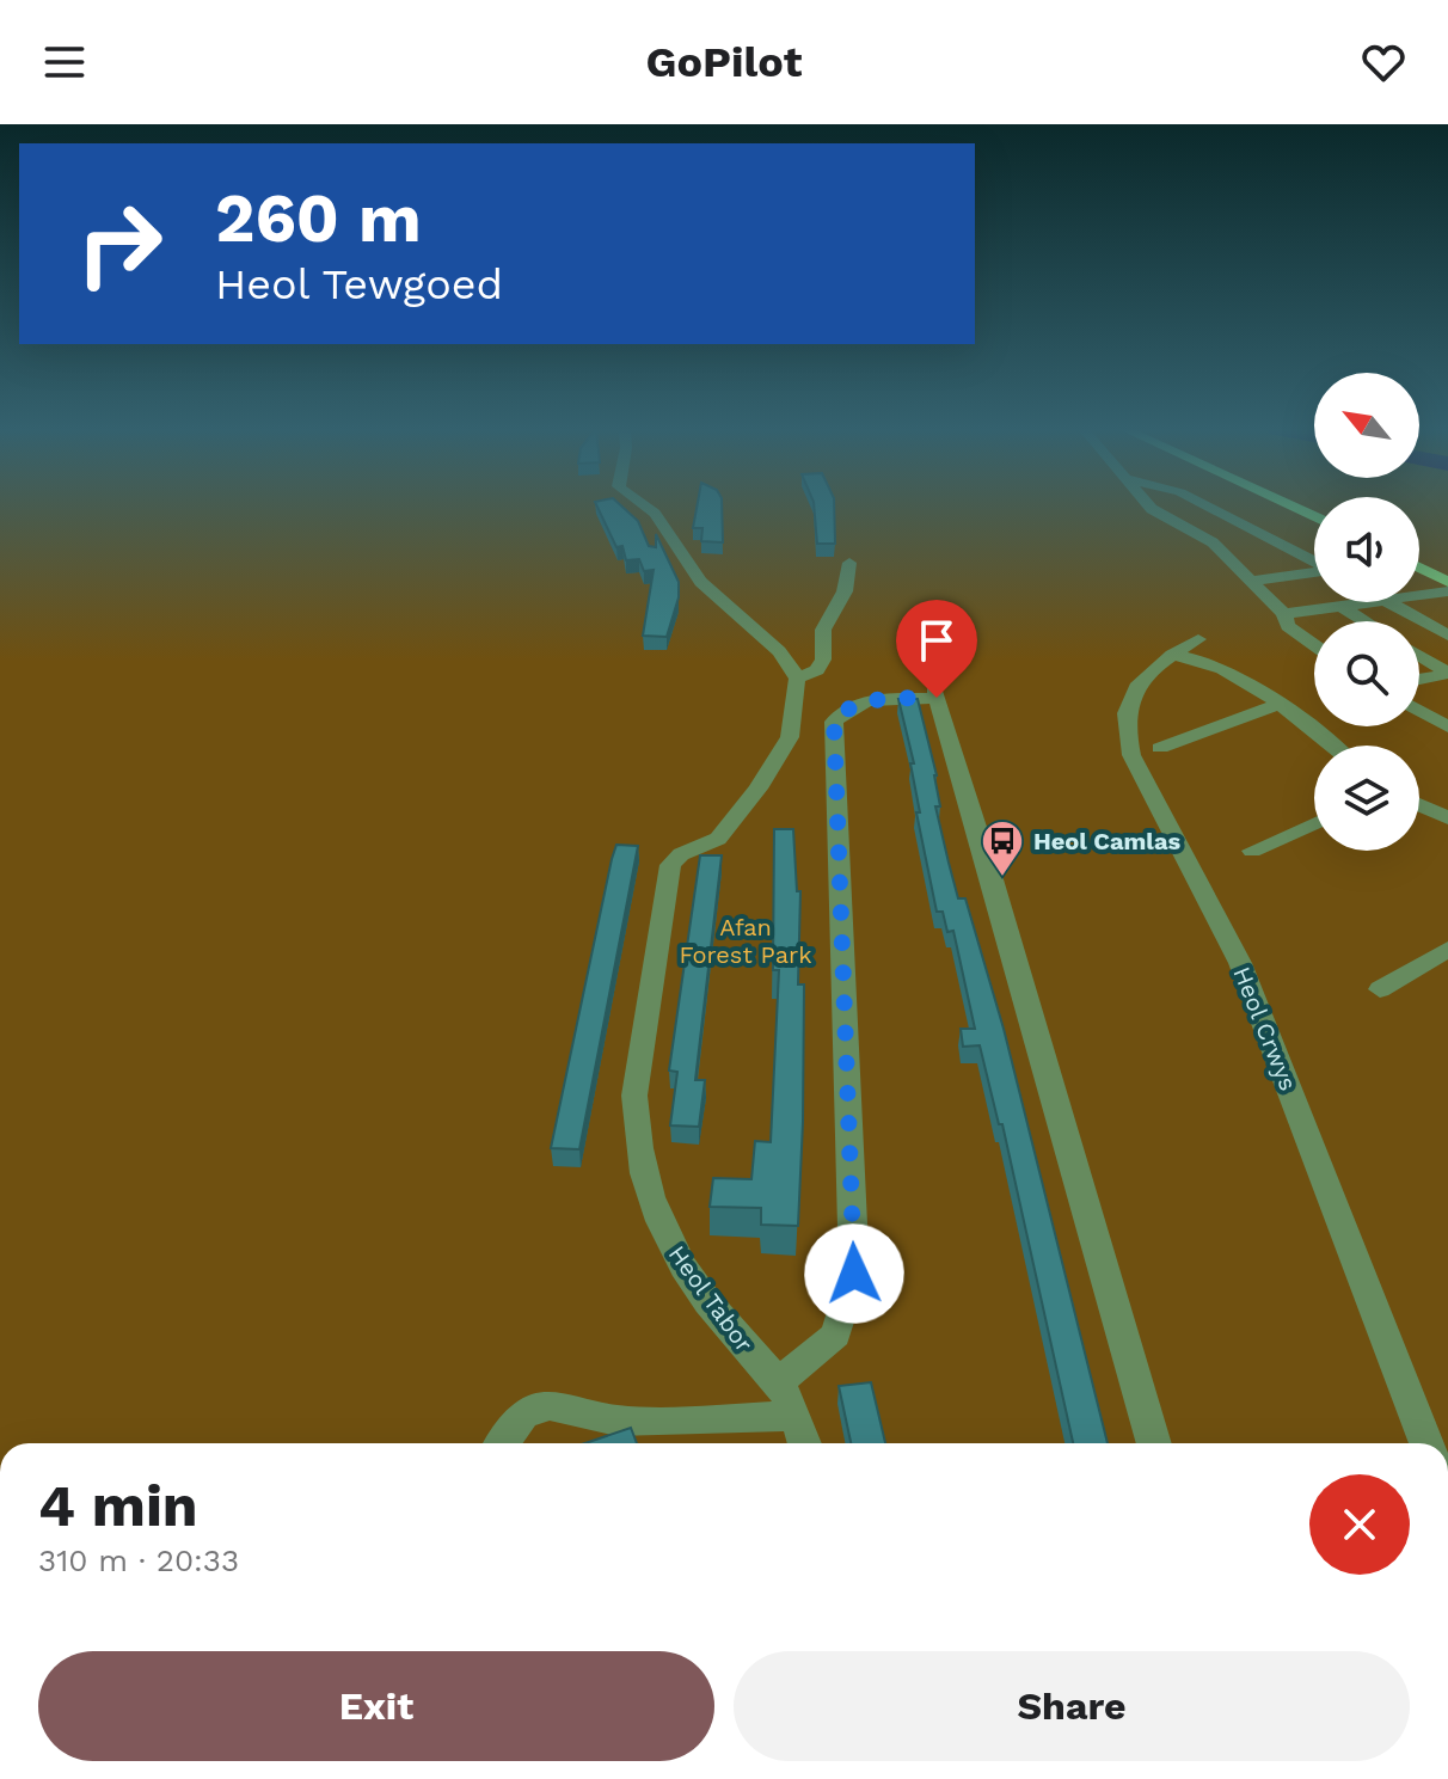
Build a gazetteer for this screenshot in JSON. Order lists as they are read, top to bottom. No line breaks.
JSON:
{"streets":{"street":["Heol Crwys","Heol Tabor"]},"parks":["Afan Forest Park"],"places":{"bus stop":["Heol Camlas"]},"north":"top left","page":{"header":"GoPilot","turn":["260 m","Heol Tewgoed"],"heading":["4 min","310 m · 20:33"],"buttons":["Exit","Share"]}}
